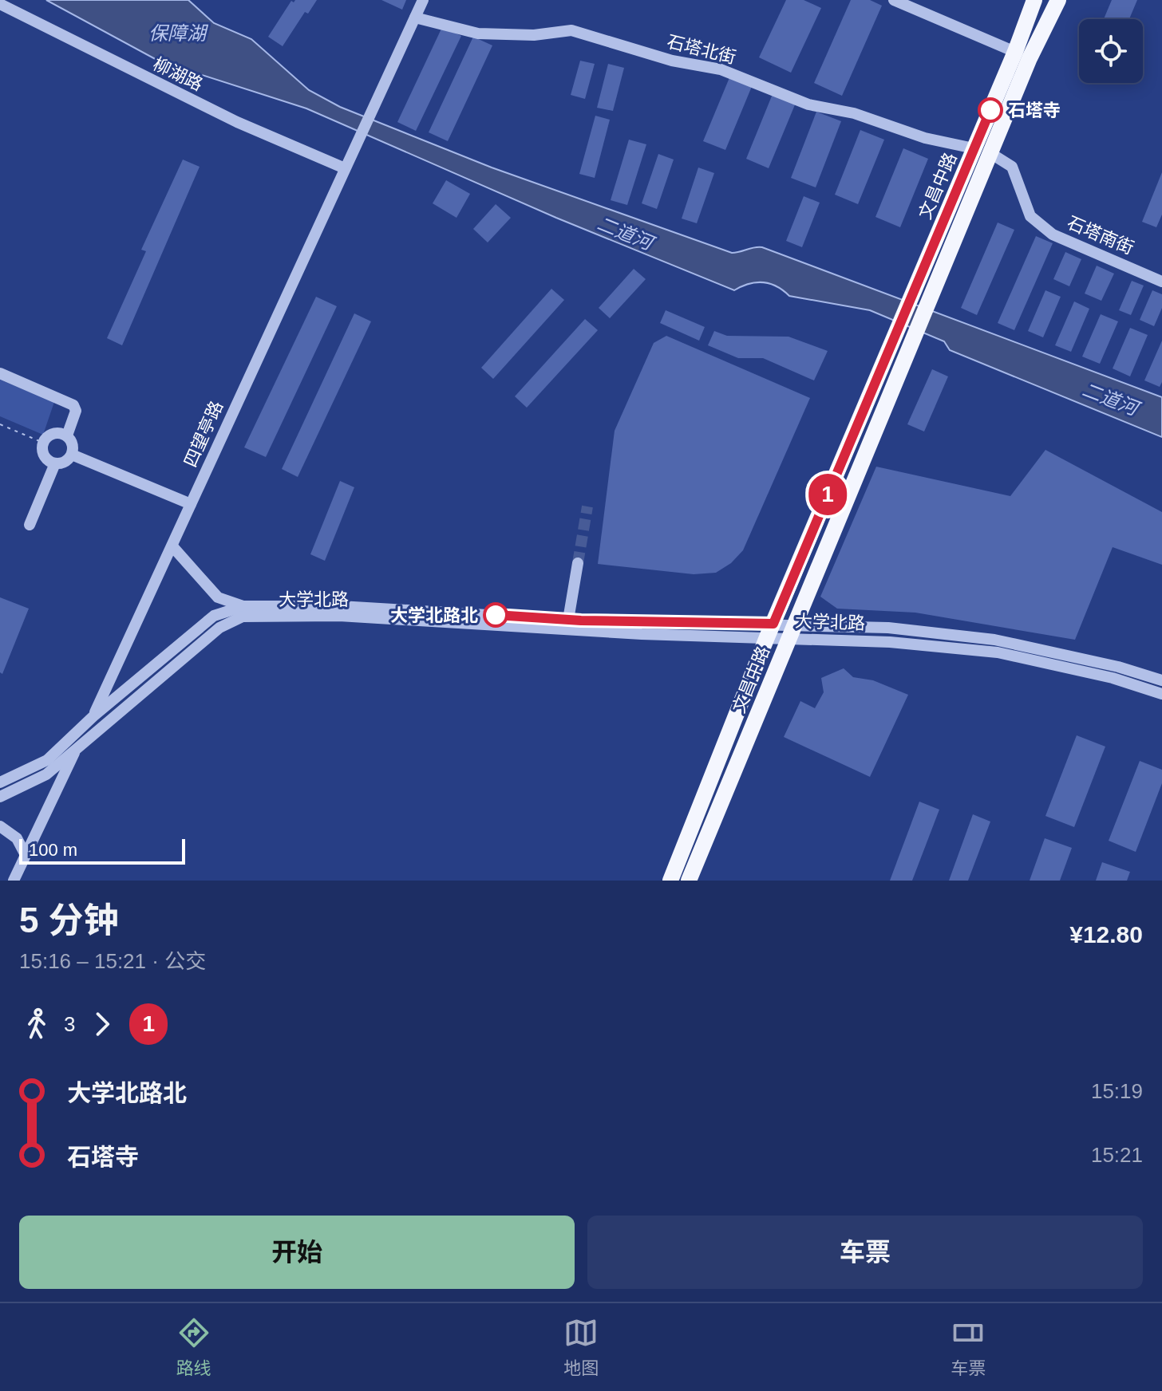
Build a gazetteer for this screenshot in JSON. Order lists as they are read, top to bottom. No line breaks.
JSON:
{"streets":{"main road":["文昌中路"],"street":["石塔北街","柳湖路","石塔南街","四望亭路","大学北路"]},"crossings":[["石塔北街","文昌中路"],["石塔北街","四望亭路"],["柳湖路","四望亭路"],["文昌中路","石塔南街"],["文昌中路","大学北路"],["四望亭路","大学北路"]],"water":["保障湖","二道河"],"places":["石塔寺","大学北路北"],"lines":["bus line 1"],"scale_bar":"100 m","page":{"on_map":"1","scale":"100 m","heading":["5 分钟","15:16 – 15:21 · 公交","¥12.80"],"legs":["3","1"],"list":[{"name":"大学北路北","value":"15:19"},{"name":"石塔寺","value":"15:21"}],"buttons":["开始","车票"],"tabs":["路线","地图","车票"]}}
